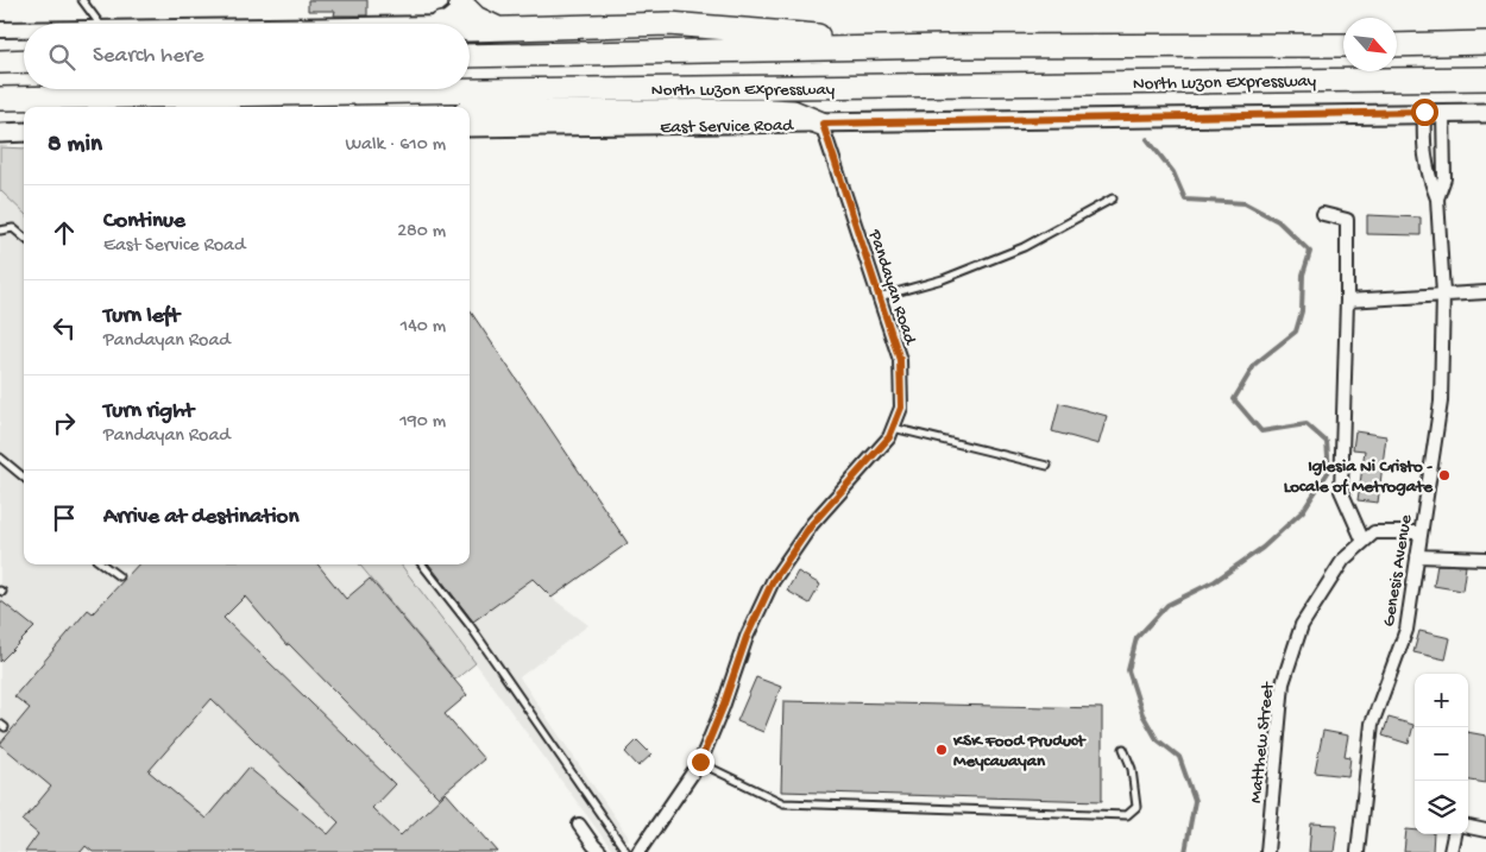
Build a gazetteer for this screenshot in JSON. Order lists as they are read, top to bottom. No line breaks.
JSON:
{"streets":{"highway":["North Luzon Expressway"],"main road":["East Service Road"],"street":["Pandayan Road","Genesis Avenue","Matthew Street"]},"crossings":[["East Service Road","Pandayan Road"],["East Service Road","Genesis Avenue"],["Genesis Avenue","Matthew Street"]],"places":["Iglesia Ni Cristo - Locale of Metrogate","KSK Food Pruduct Meycauayan"],"north":"bottom right","page":{"search":"Search here","heading":["8 min","Walk · 610 m"],"list":[["Continue","East Service Road","280 m"],["Turn left","Pandayan Road","140 m"],["Turn right","Pandayan Road","190 m"],"Arrive at destination"],"map_buttons":["+","−"]}}
